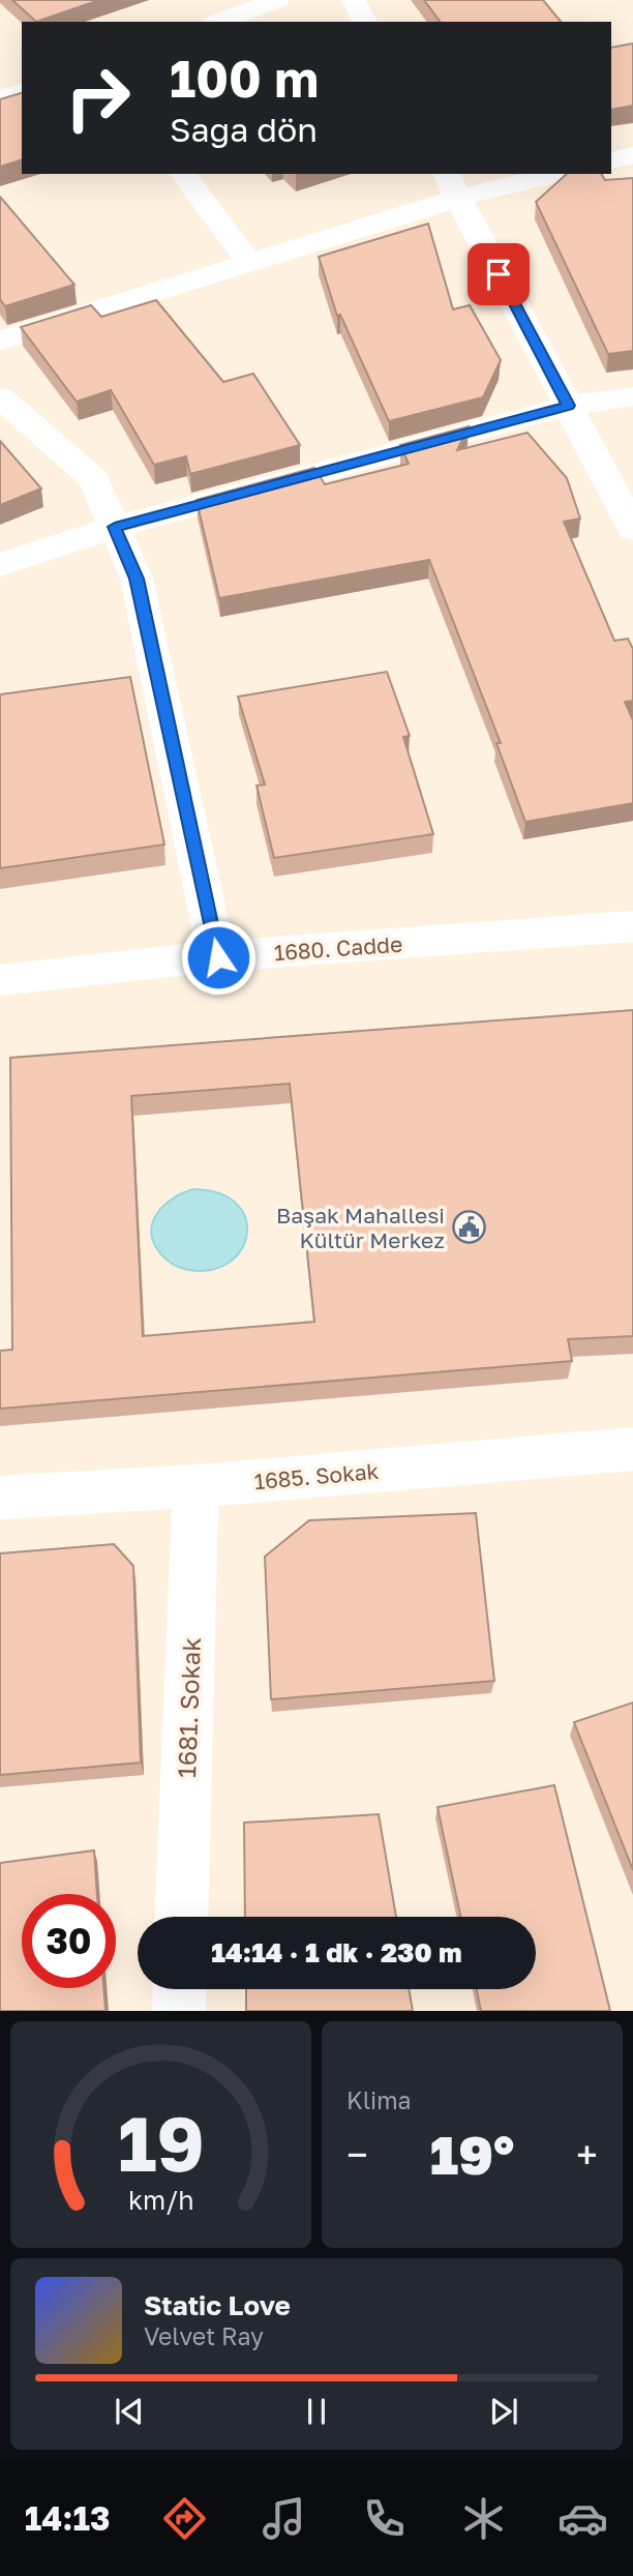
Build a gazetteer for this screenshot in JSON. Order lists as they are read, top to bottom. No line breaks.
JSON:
{"streets":{"street":["1680. Cadde","1685. Sokak","1681. Sokak"]},"crossings":[["1685. Sokak","1681. Sokak"]],"places":{"public building":["Başak Mahallesi Kültür Merkez"]},"page":{"turn":["100 m","Sağa dön"],"limit":"30","trip":"14:14 · 1 dk · 230 m","tile":"Klima","heat":["−","19°","+"],"song":["Static Love","Velvet Ray"],"tabs":"14:13","gauge":["19","km/h"]}}
